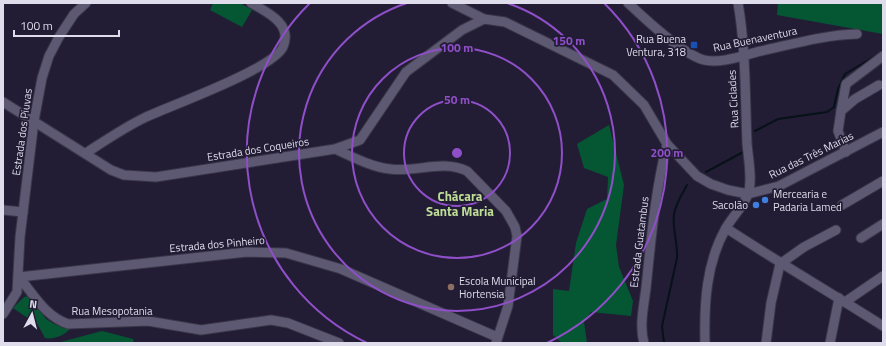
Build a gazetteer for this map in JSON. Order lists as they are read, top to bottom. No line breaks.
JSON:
{"streets":{"street":["Rua Buenaventura","Rua Ciclades","Estrada dos Piuvas","Estrada dos Coqueiros","Rua das Três Marias","Estrada Guatambus","Estrada dos Pinheiro","Rua Mesopotania"]},"crossings":[["Rua Buenaventura","Rua Ciclades"],["Rua Ciclades","Rua das Três Marias"],["Estrada dos Piuvas","Estrada dos Coqueiros"],["Estrada dos Piuvas","Estrada dos Pinheiro"],["Estrada dos Piuvas","Rua Mesopotania"],["Estrada dos Pinheiro","Rua Mesopotania"]],"districts":["Chácara Santa Maria"],"places":{"transit":["Rua Buena Ventura, 318"],"other":["Mercearia e Padaria Lamed","Sacolão","Escola Municipal Hortensia"]},"scale_bar":"100 m","north":"top","rings":["150 m","100 m","50 m","200 m"]}
